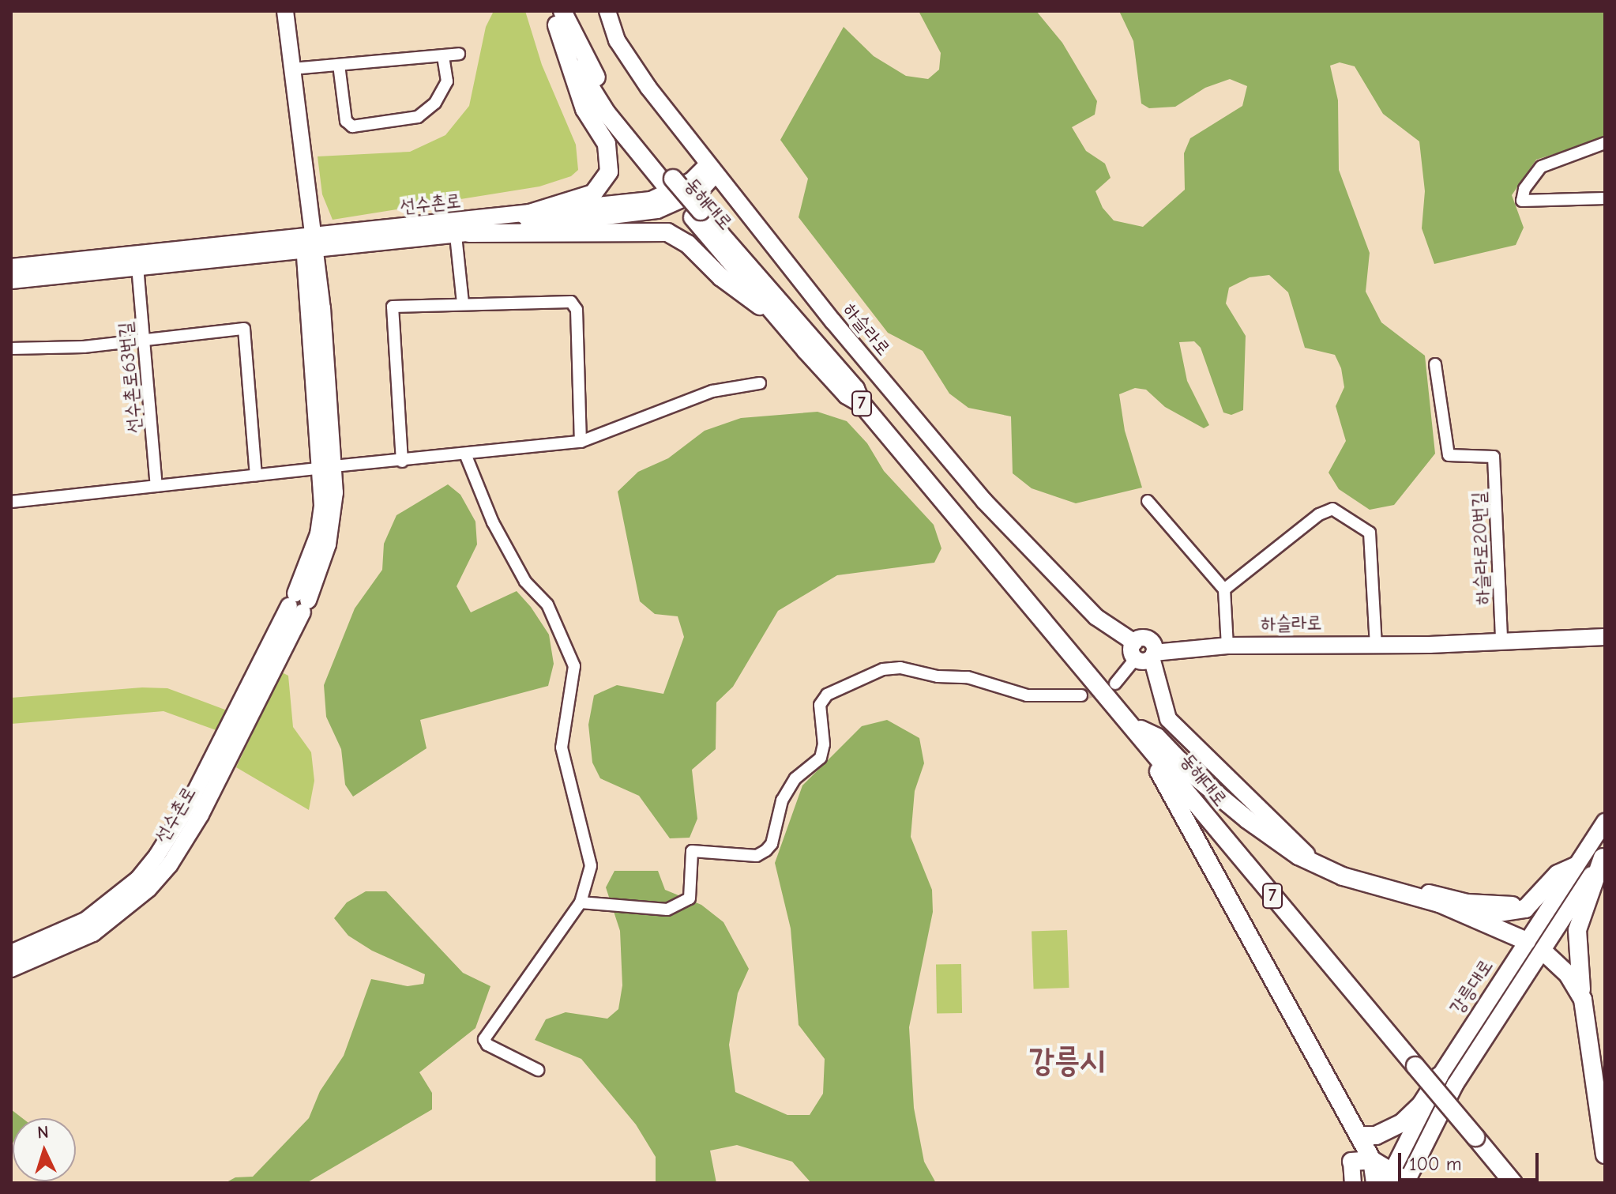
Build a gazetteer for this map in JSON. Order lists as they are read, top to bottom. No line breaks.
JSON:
{"streets":{"main road":["동해대로","7"],"street":["선수촌로","하슬라로","선수촌로63번길","하슬라로20번길","강릉대로"]},"crossings":[["선수촌로","하슬라로"],["하슬라로","하슬라로20번길"]],"districts":["강릉시"],"scale_bar":"100 m","north":"top"}
